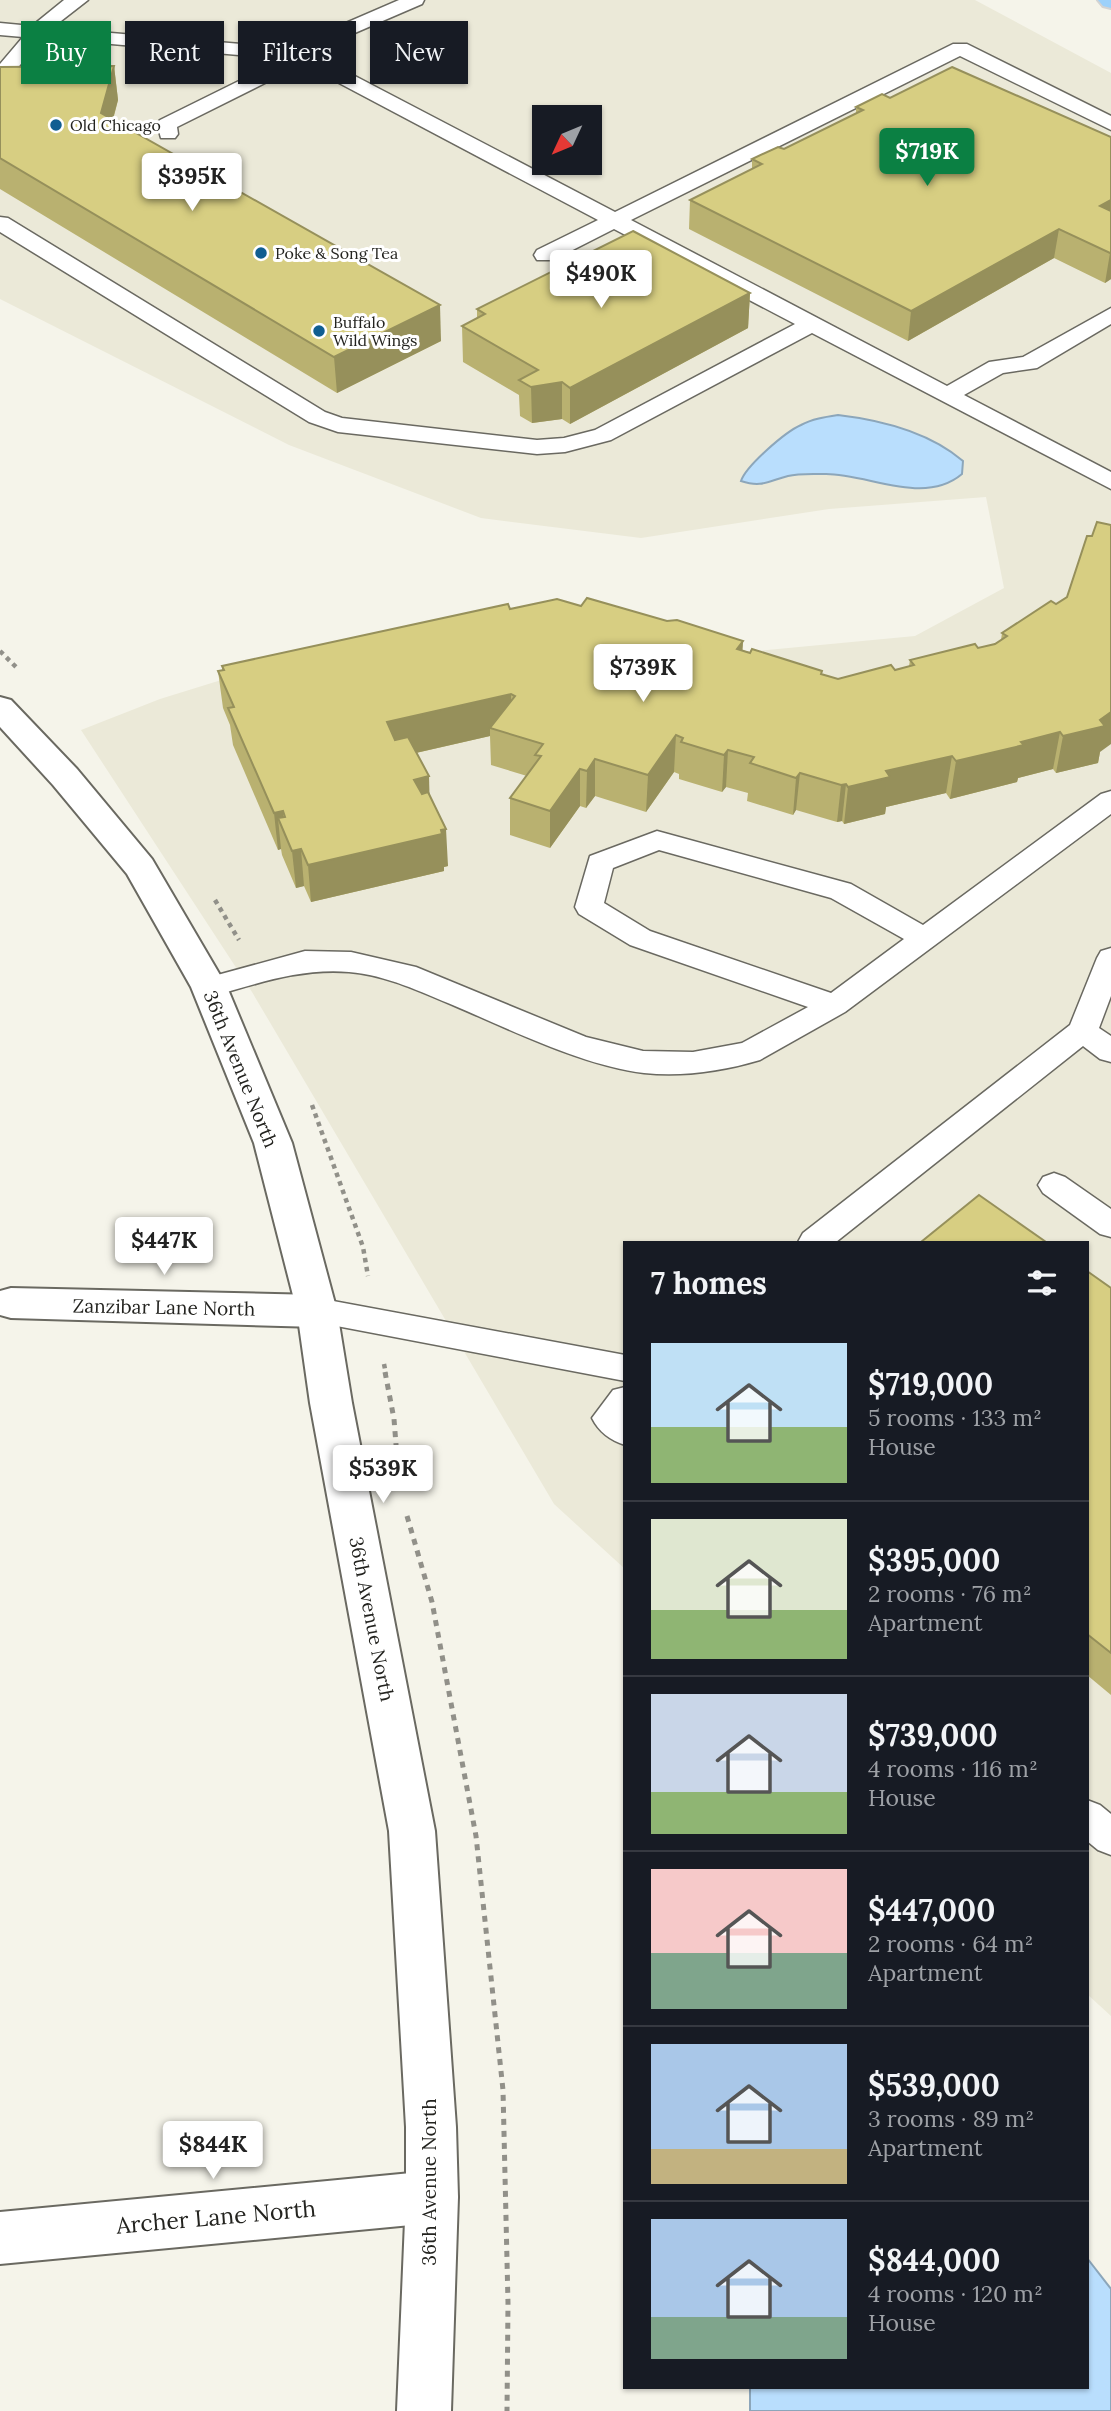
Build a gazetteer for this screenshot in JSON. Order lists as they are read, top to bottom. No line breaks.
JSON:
{"streets":{"street":["36th Avenue North","Zanzibar Lane North","Archer Lane North"]},"crossings":[["36th Avenue North","Zanzibar Lane North"],["36th Avenue North","Archer Lane North"]],"places":["Old Chicago","Poke & Song Tea","Buffalo Wild Wings"],"north":"bottom left","page":{"chip":["Buy","Rent","Filters","New"],"price":["$719K","$395K","$490K","$739K","$447K","$539K","$844K"],"heading":"7 homes","list":[{"name":"$719,000","note":"5 rooms · 133 m² · House"},{"name":"$395,000","note":"2 rooms · 76 m² · Apartment"},{"name":"$739,000","note":"4 rooms · 116 m² · House"},{"name":"$447,000","note":"2 rooms · 64 m² · Apartment"},{"name":"$539,000","note":"3 rooms · 89 m² · Apartment"},{"name":"$844,000","note":"4 rooms · 120 m² · House"}]}}
